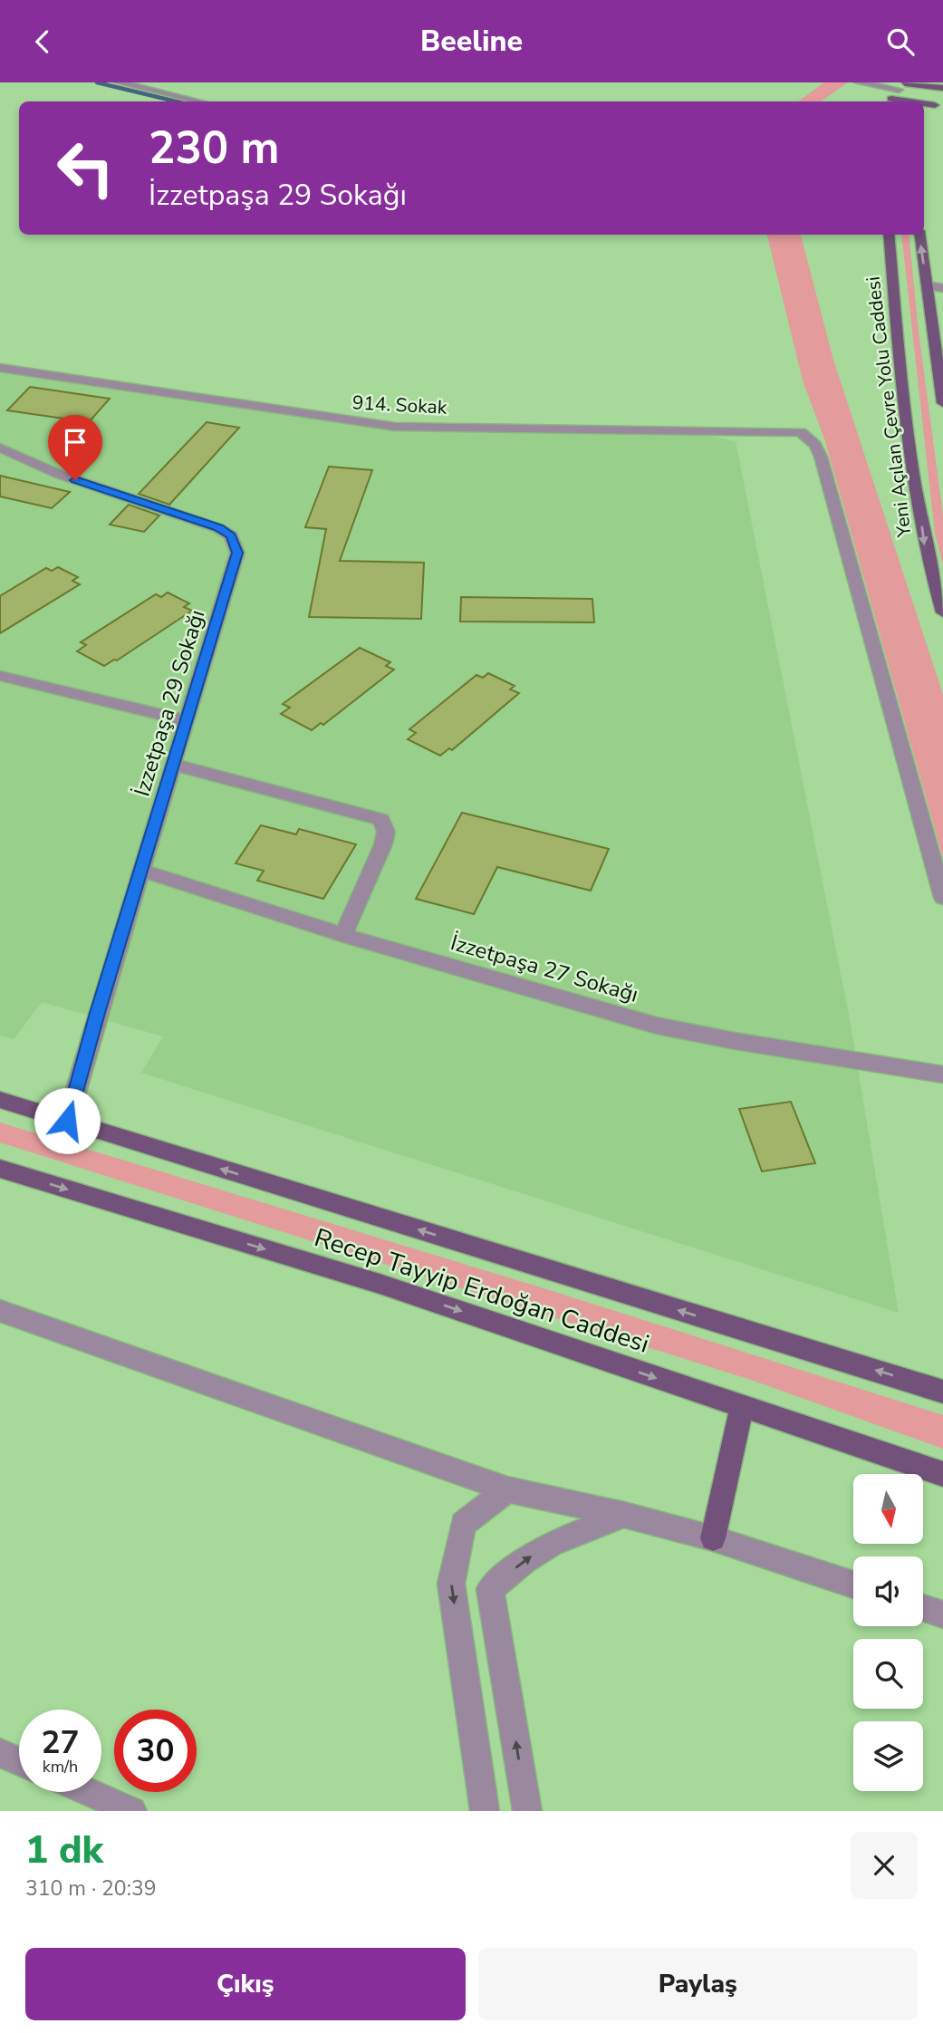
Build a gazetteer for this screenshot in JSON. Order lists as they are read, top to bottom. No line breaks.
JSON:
{"streets":{"main road":["Yeni Açılan Çevre Yolu Caddesi","Recep Tayyip Erdoğan Caddesi"],"street":["914. Sokak","İzzetpaşa 29 Sokağı","İzzetpaşa 27 Sokağı"]},"crossings":[["İzzetpaşa 29 Sokağı","İzzetpaşa 27 Sokağı"],["İzzetpaşa 29 Sokağı","Recep Tayyip Erdoğan Caddesi"]],"north":"bottom","page":{"header":"Beeline","turn":["230 m","İzzetpaşa 29 Sokağı"],"speed":"27 km/h","limit":"30","heading":["1 dk","310 m · 20:39"],"buttons":["Çıkış","Paylaş"]}}
